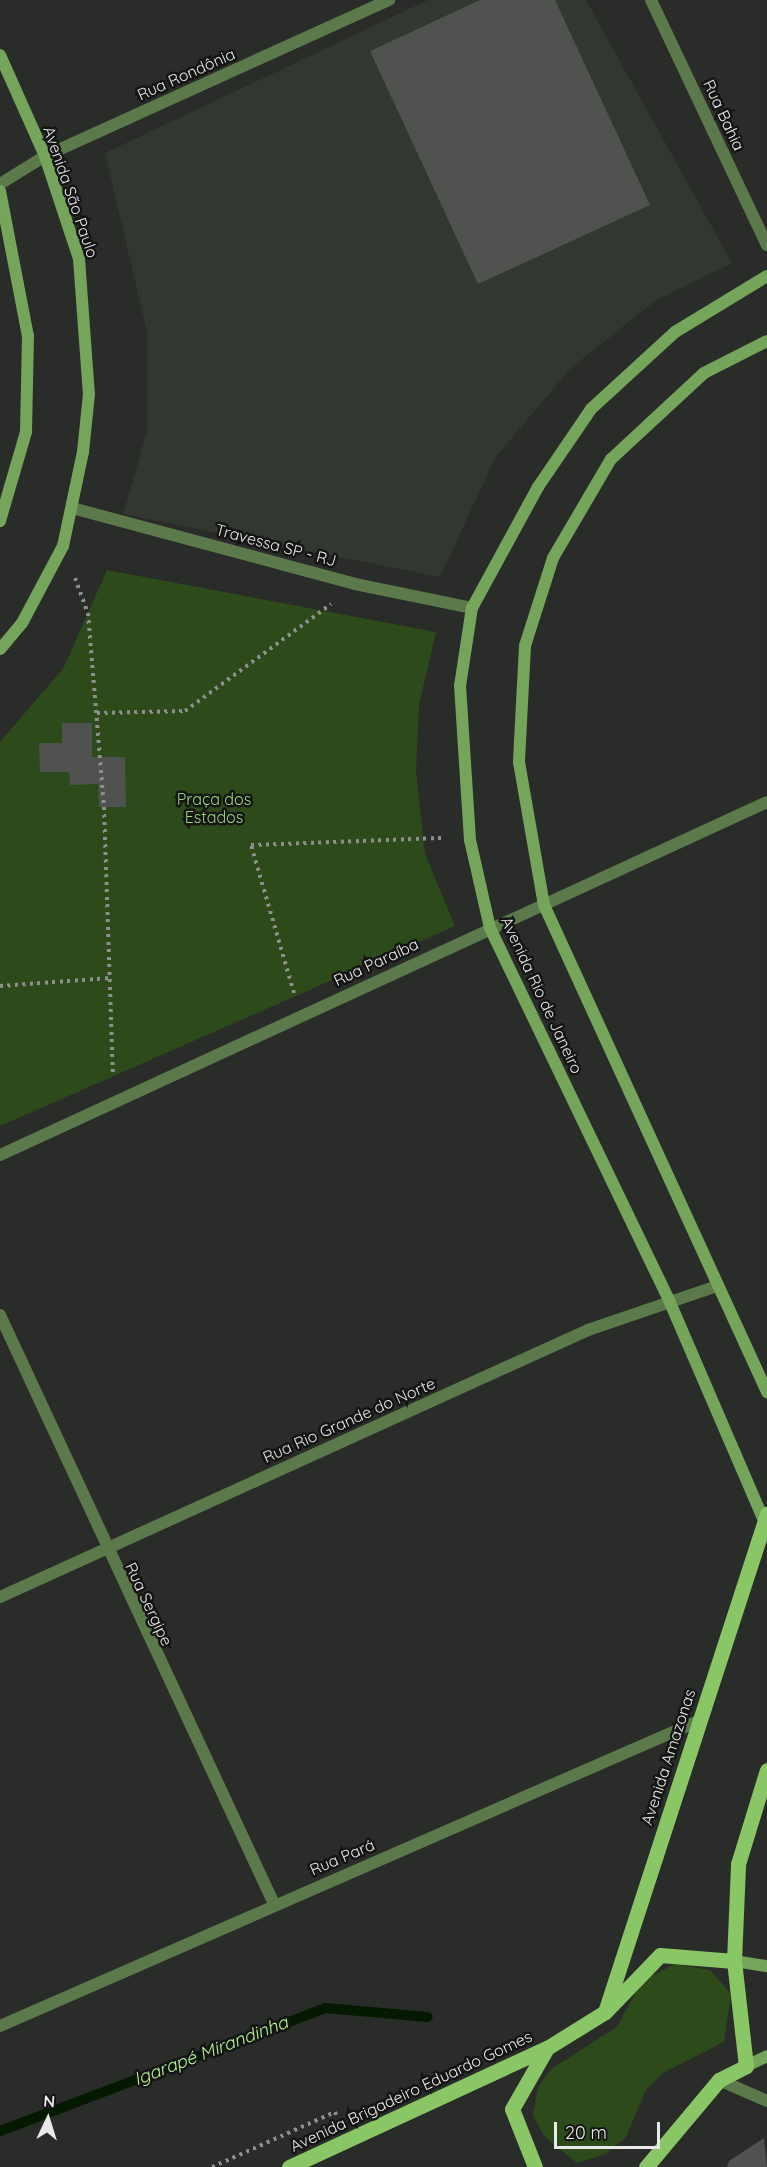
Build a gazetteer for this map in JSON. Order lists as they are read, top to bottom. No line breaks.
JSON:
{"streets":{"main road":["Avenida Amazonas","Avenida Brigadeiro Eduardo Gomes"],"street":["Rua Rondônia","Rua Bahia","Avenida São Paulo","Travessa SP - RJ","Rua Paraíba","Avenida Rio de Janeiro","Rua Rio Grande do Norte","Rua Sergipe","Rua Pará"]},"crossings":[["Rua Rondônia","Avenida São Paulo"],["Avenida São Paulo","Travessa SP - RJ"],["Travessa SP - RJ","Avenida Rio de Janeiro"],["Rua Paraíba","Avenida Rio de Janeiro"],["Avenida Rio de Janeiro","Rua Rio Grande do Norte"],["Avenida Rio de Janeiro","Avenida Amazonas"],["Rua Rio Grande do Norte","Rua Sergipe"],["Rua Sergipe","Rua Pará"],["Avenida Amazonas","Rua Pará"],["Avenida Amazonas","Avenida Brigadeiro Eduardo Gomes"]],"water":["Igarapé Mirandinha"],"parks":["Praça dos Estados"],"scale_bar":"20 m","north":"top"}
